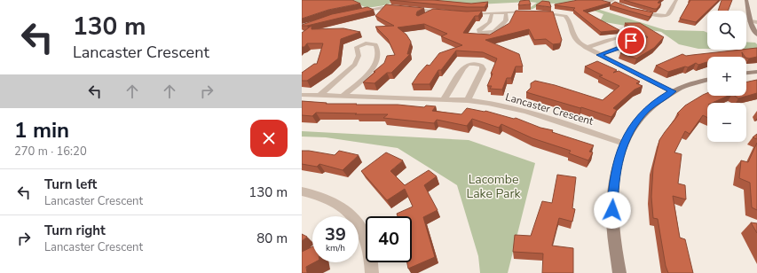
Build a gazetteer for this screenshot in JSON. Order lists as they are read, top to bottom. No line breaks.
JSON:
{"streets":{"street":["Lancaster Crescent"]},"parks":["Lacombe Lake Park"],"page":{"turn":["130 m","Lancaster Crescent"],"map_buttons":["+","−"],"heading":["1 min","270 m · 16:20"],"list":[{"name":"Turn left","note":"Lancaster Crescent","value":"130 m"},{"name":"Turn right","note":"Lancaster Crescent","value":"80 m"}],"speed":"39 km/h","limit":"40"}}
